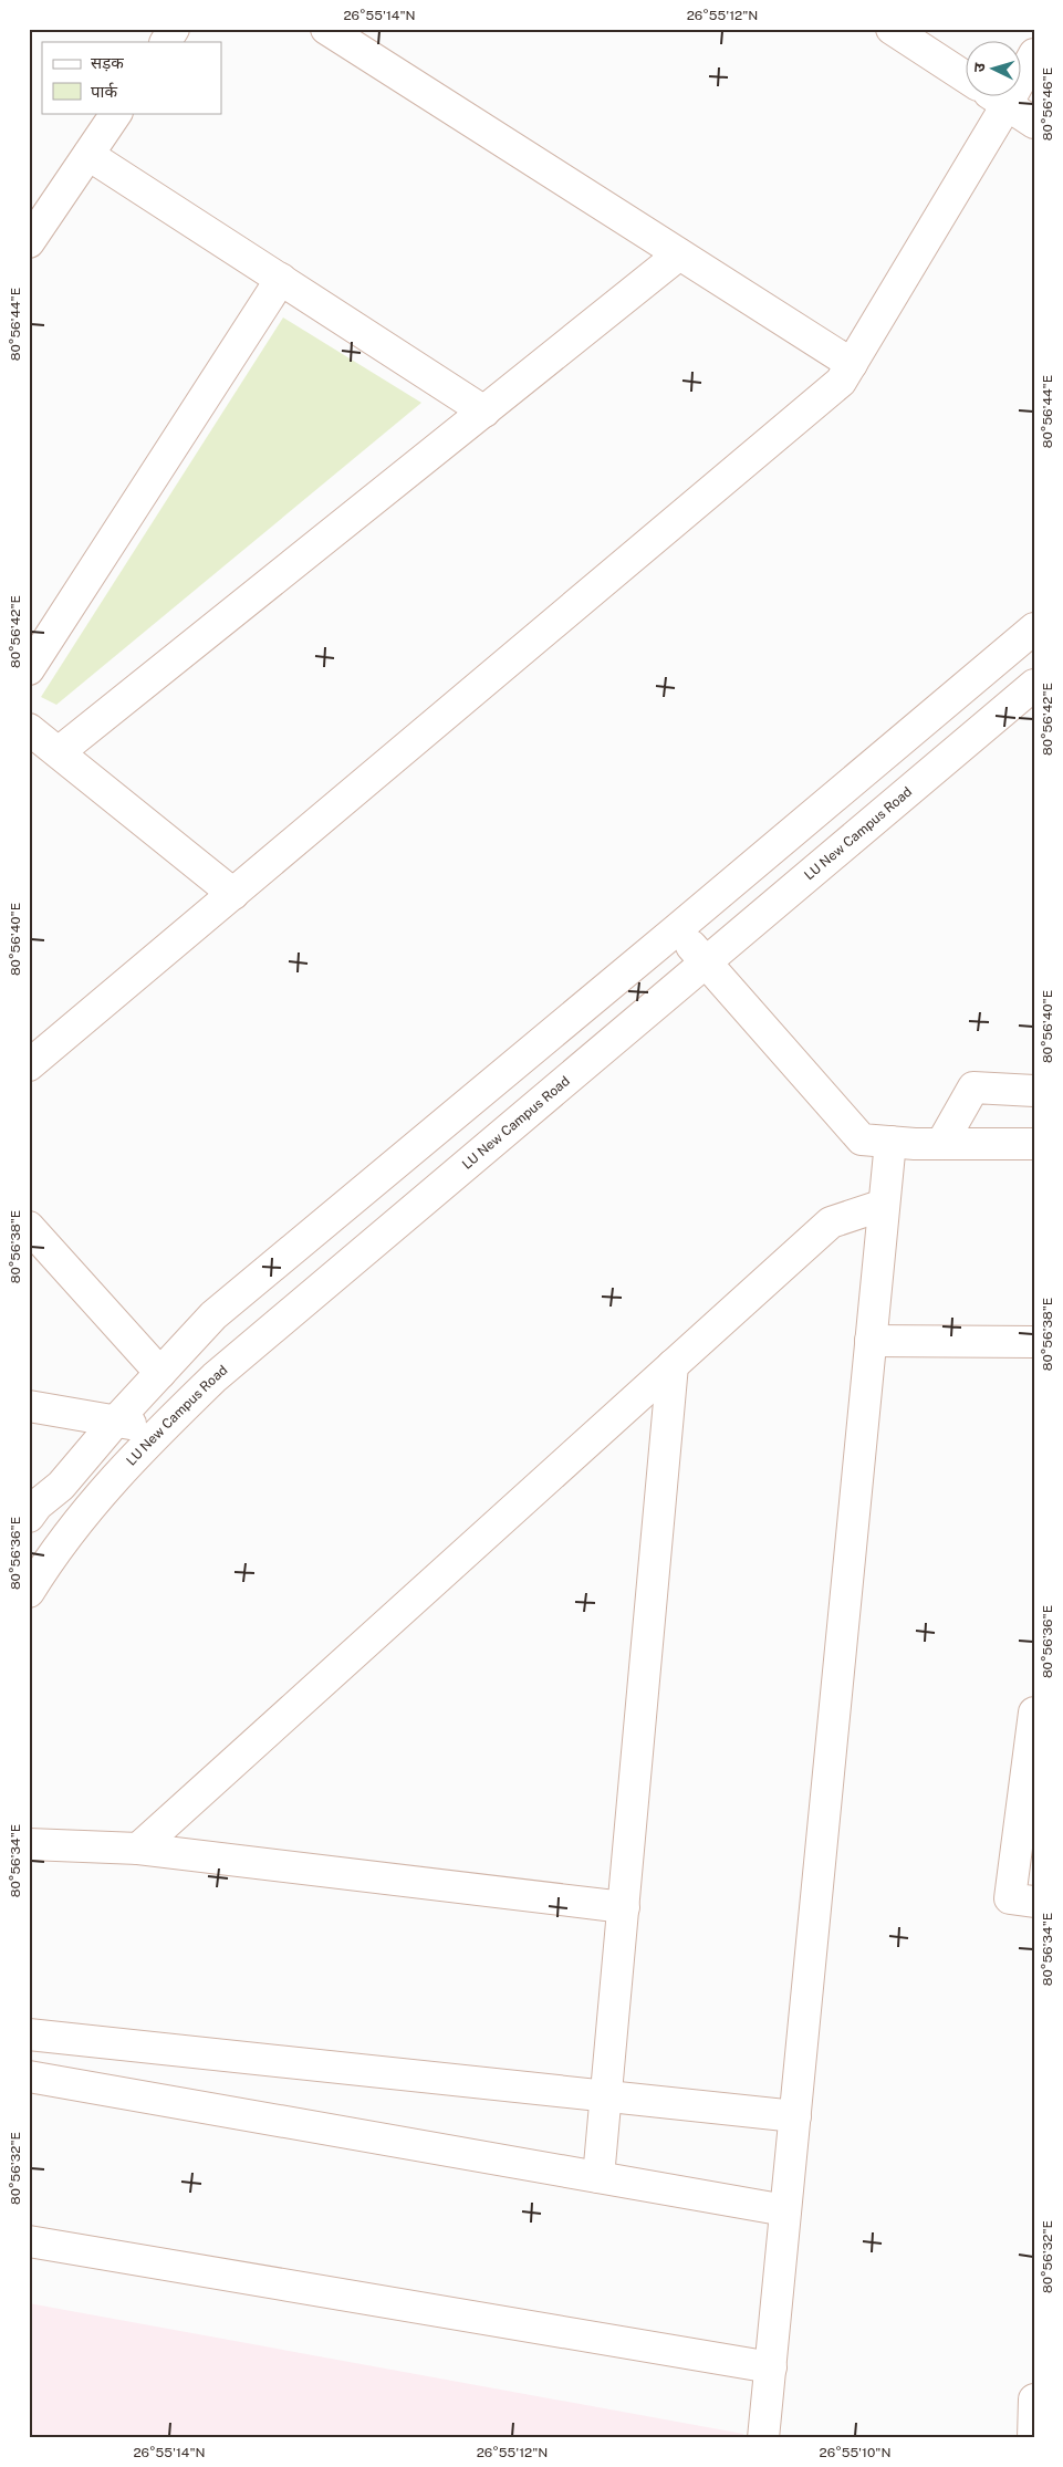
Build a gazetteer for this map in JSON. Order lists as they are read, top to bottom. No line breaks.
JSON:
{"streets":{"street":["LU New Campus Road"]},"legend":["सड़क","पार्क"],"north":"left","coordinates":["26°55'14\"N","26°55'12\"N","80°56'46\"E","80°56'44\"E","80°56'42\"E","80°56'40\"E","80°56'38\"E","80°56'36\"E","80°56'34\"E","80°56'32\"E","26°55'10\"N"]}
